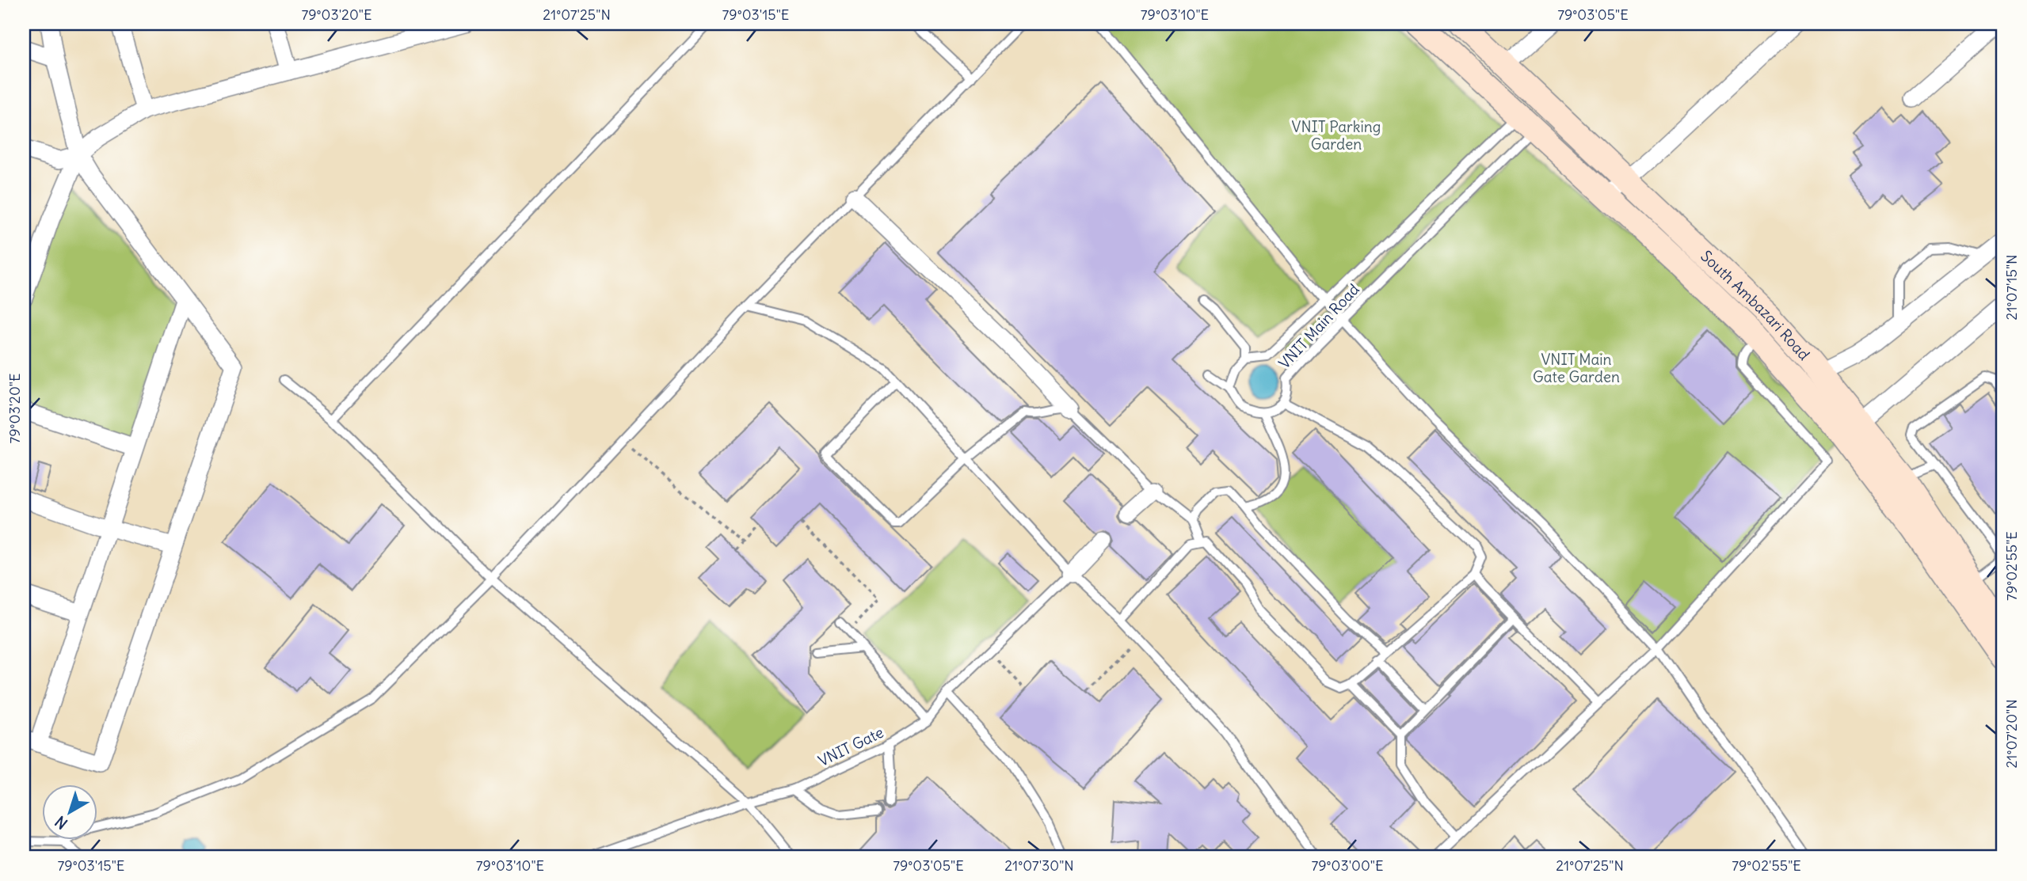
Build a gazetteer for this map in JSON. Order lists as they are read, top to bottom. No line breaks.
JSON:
{"streets":{"main road":["South Ambazari Road"],"lane":["VNIT Main Road","VNIT Gate"]},"parks":["VNIT Parking Garden","VNIT Main Gate Garden"],"north":"bottom left","coordinates":["79°03'20\"E","21°07'25\"N","79°03'15\"E","79°03'10\"E","79°03'05\"E","21°07'15\"N","79°02'55\"E","21°07'20\"N","21°07'30\"N","79°03'00\"E"]}
